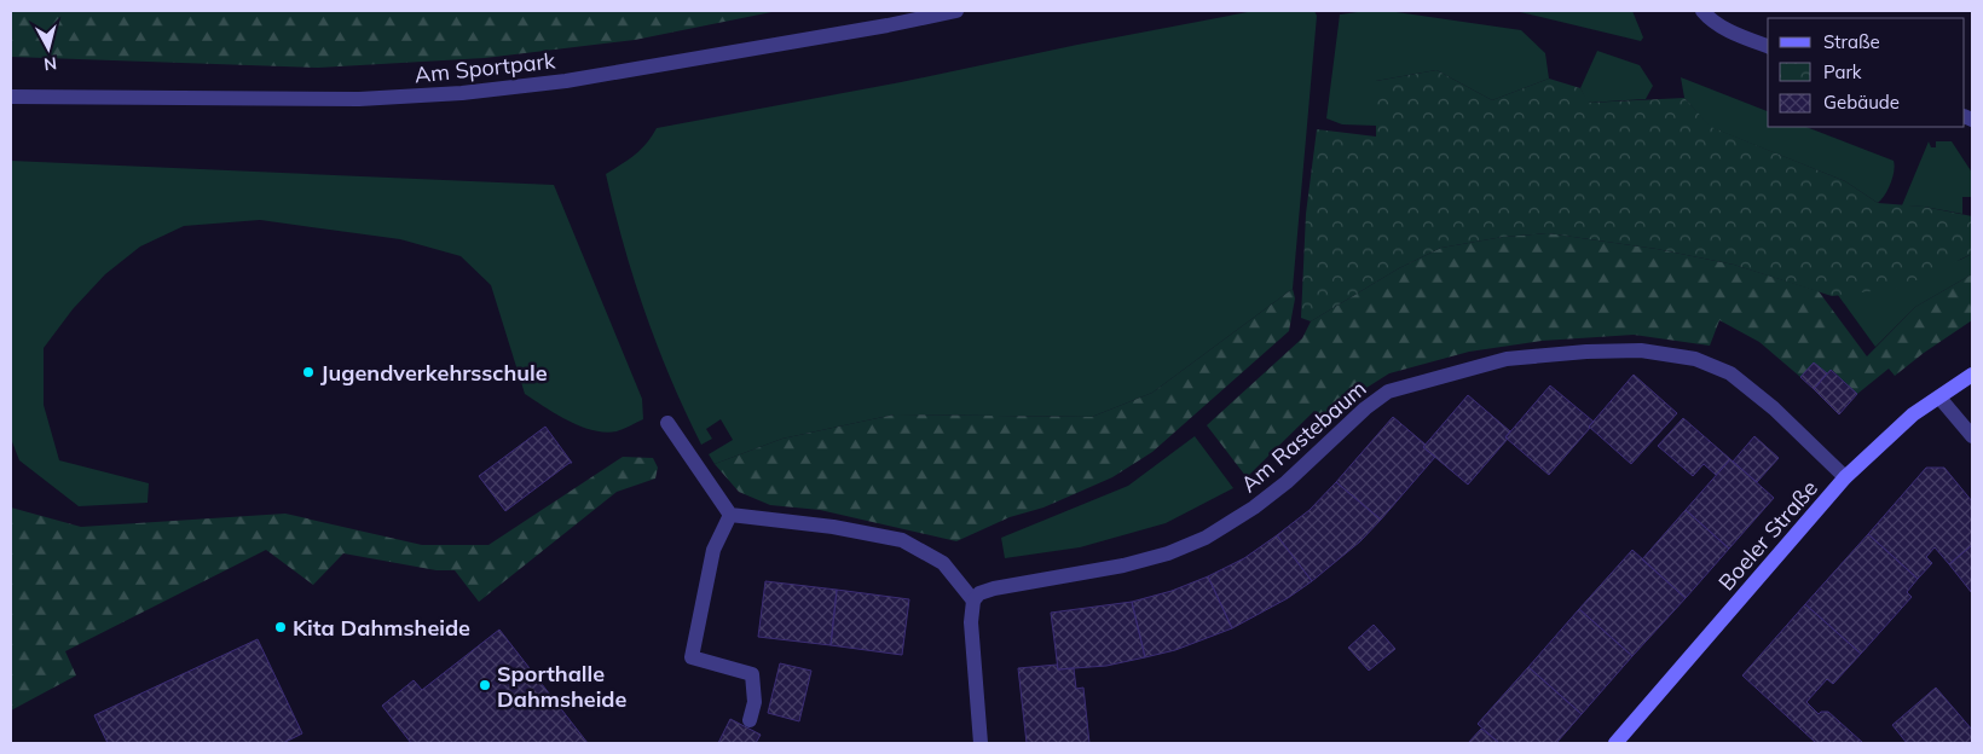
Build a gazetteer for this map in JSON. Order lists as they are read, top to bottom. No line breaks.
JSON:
{"streets":{"street":["Am Sportpark","Am Rastebaum","Boeler Straße"]},"crossings":[["Am Rastebaum","Boeler Straße"]],"places":["Jugendverkehrsschule","Kita Dahmsheide","Sporthalle Dahmsheide"],"legend":["Straße","Park","Gebäude"],"north":"bottom"}
